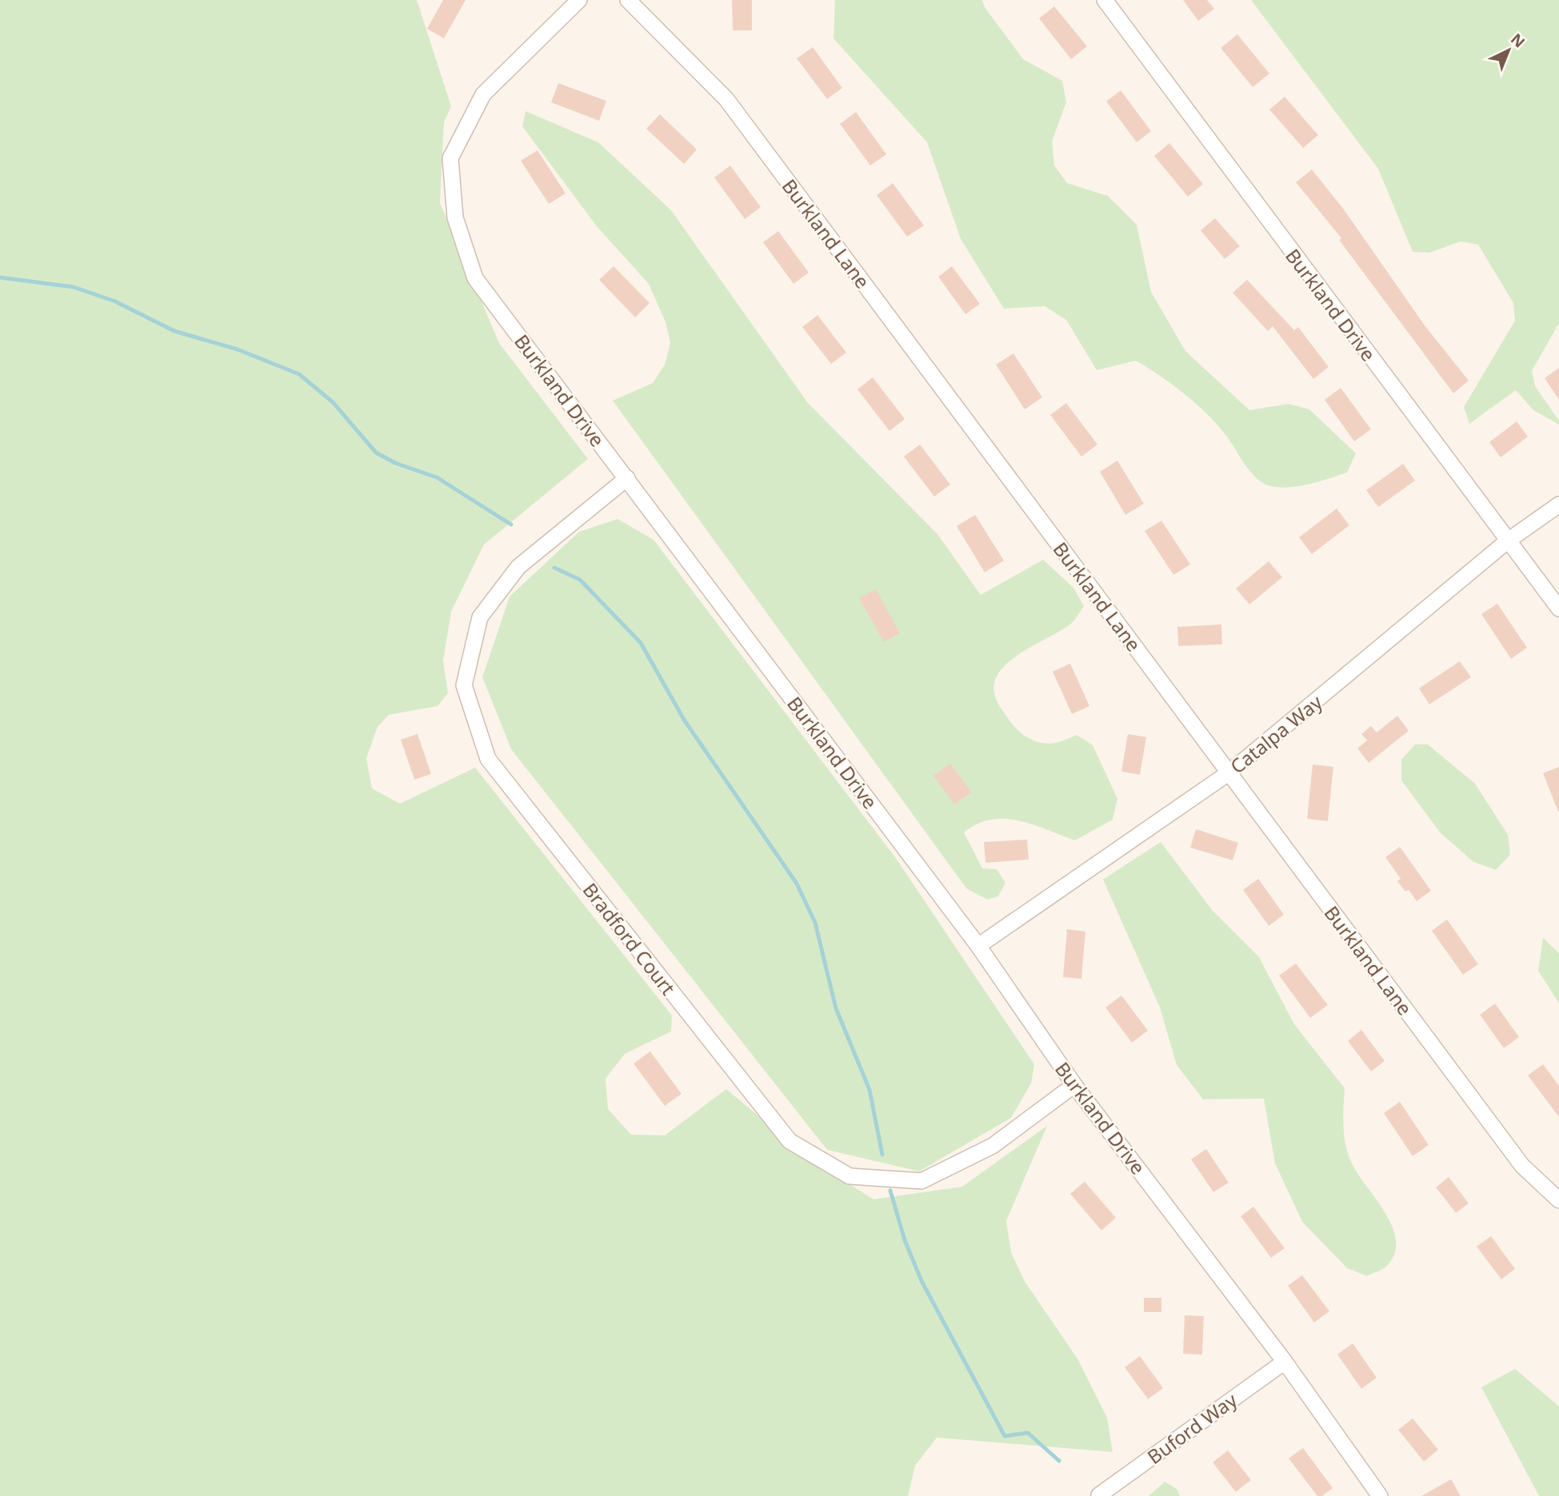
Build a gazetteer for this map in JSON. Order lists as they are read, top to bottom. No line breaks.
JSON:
{"streets":{"street":["Burkland Lane","Burkland Drive","Catalpa Way","Bradford Court","Buford Way"]},"crossings":[["Burkland Lane","Catalpa Way"],["Burkland Drive","Catalpa Way"],["Burkland Drive","Bradford Court"],["Burkland Drive","Buford Way"]],"north":"top right"}
